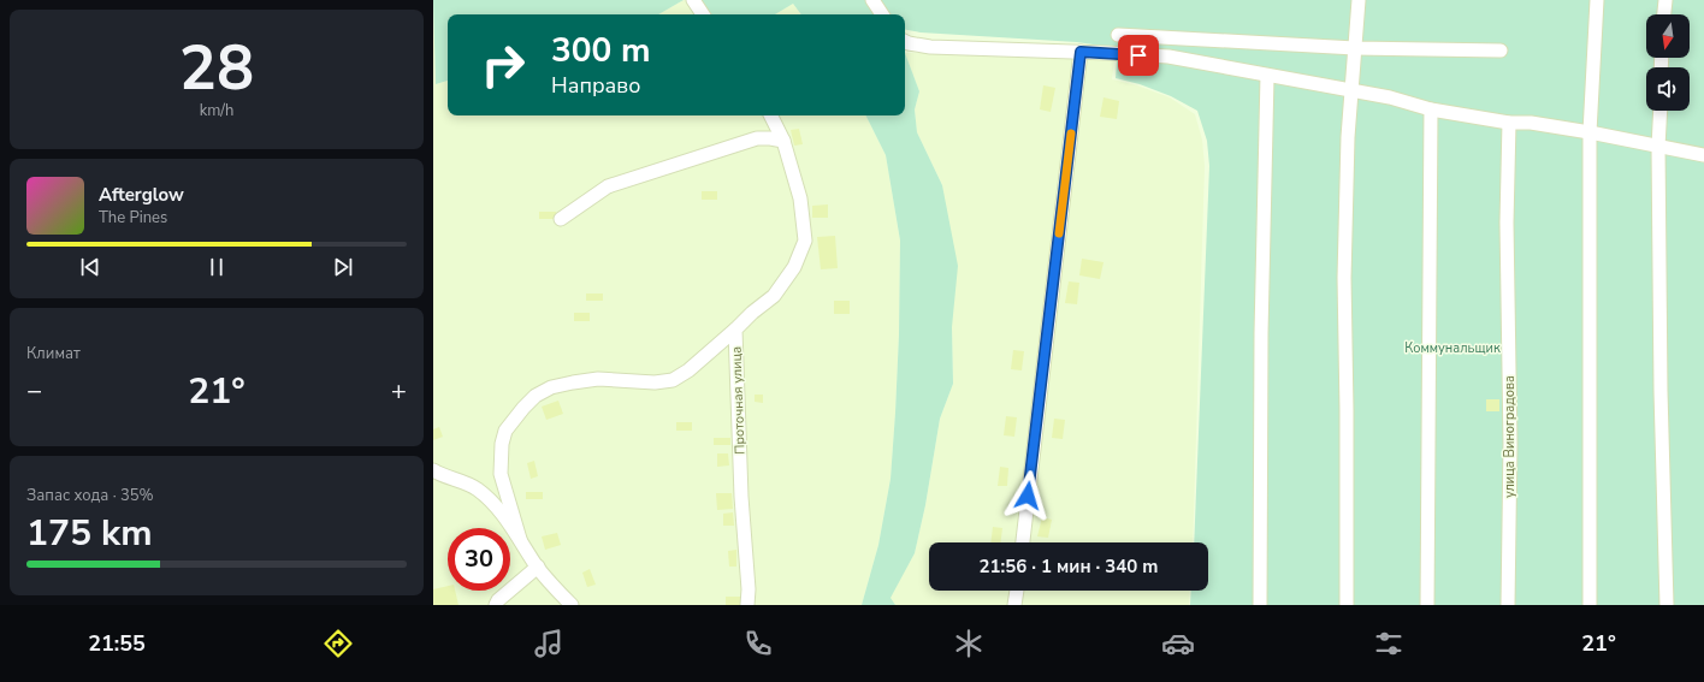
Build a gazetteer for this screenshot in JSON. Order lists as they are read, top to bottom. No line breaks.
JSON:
{"streets":{"street":["Проточная улица","улица Виноградова"]},"parks":["Коммунальщик"],"north":"bottom","page":{"tile":[["28","km/h"],"Климат",["Запас хода · 35%","175 km"]],"turn":["300 m","Направо"],"song":["Afterglow","The Pines"],"heat":["−","21°","+"],"limit":"30","trip":"21:56 · 1 мин · 340 m","tabs":["21:55","21°"]}}
